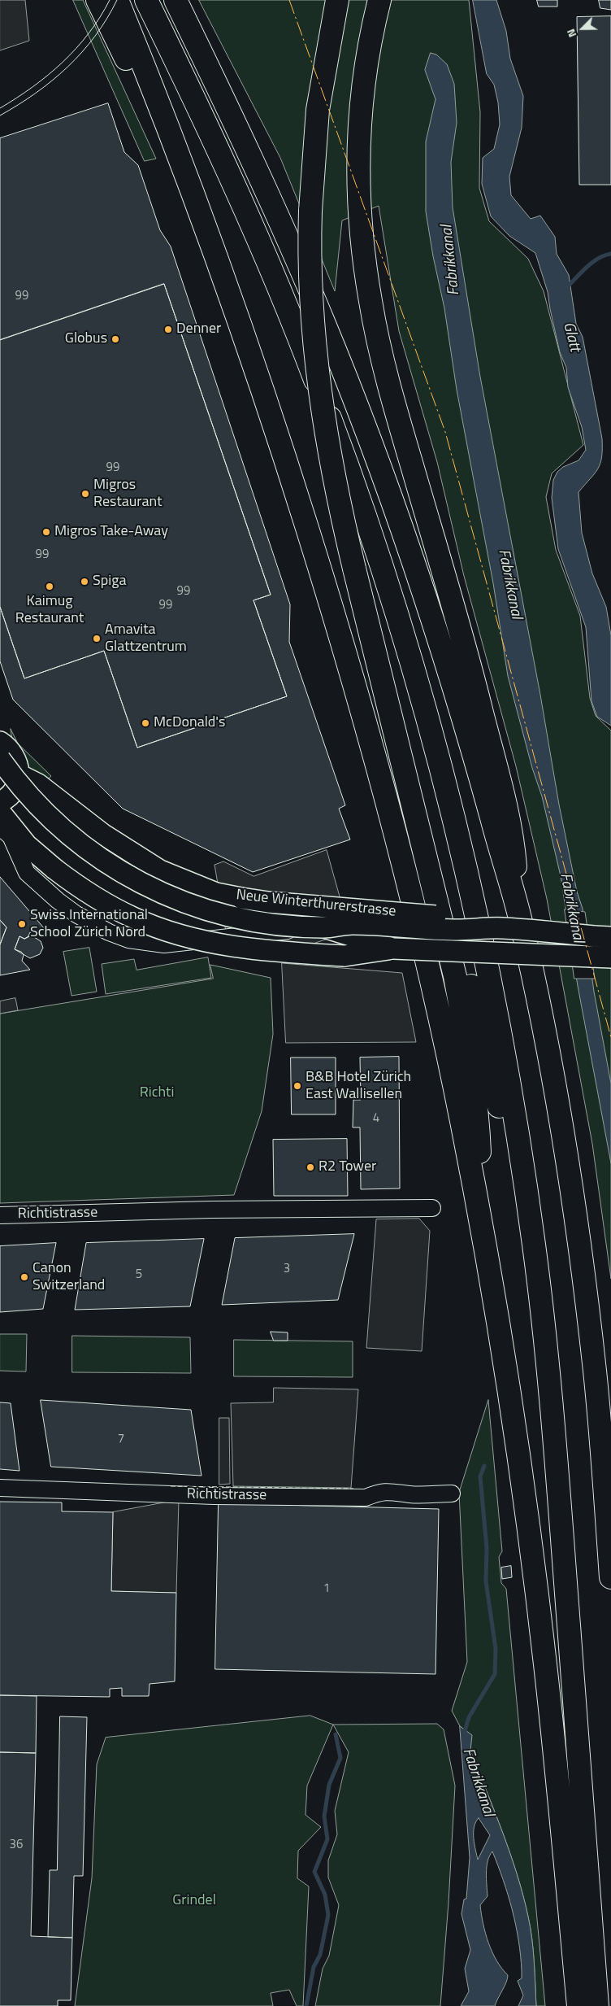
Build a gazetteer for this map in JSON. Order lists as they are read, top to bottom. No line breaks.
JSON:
{"streets":{"main road":["Neue Winterthurerstrasse"],"street":["Richtistrasse"]},"water":["Fabrikkanal","Glatt"],"parks":["Richti","Grindel"],"places":["Denner","Globus","Migros Restaurant","Migros Take-Away","Spiga","Kaimug Restaurant","Amavita Glattzentrum","McDonald's","Swiss International School Zürich Nord","B&B Hotel Zürich East Wallisellen","R2 Tower","Canon Switzerland"],"house_numbers":["99","99","99","99","99","4","3","5","7","1","36"],"north":"bottom left"}
